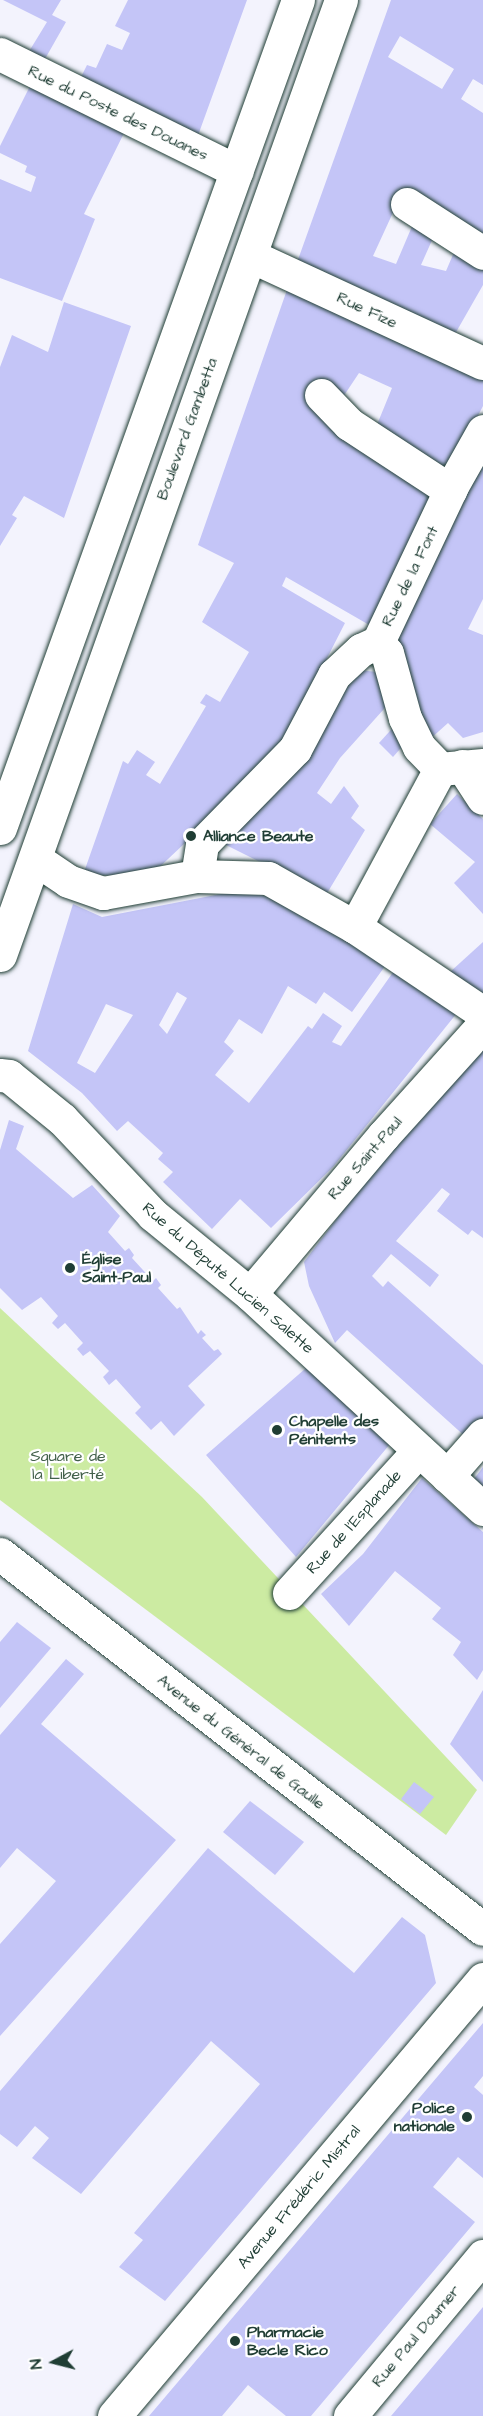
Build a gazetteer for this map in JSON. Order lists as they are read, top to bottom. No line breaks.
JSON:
{"streets":{"street":["Rue du Poste des Douanes","Rue Fize","Boulevard Gambetta","Rue de la Font","Rue Saint-Paul","Rue du Député Lucien Salette","Rue de l'Esplanade","Avenue du Général de Gaulle","Avenue Frédéric Mistral","Rue Paul Doumer"]},"crossings":[["Rue Fize","Boulevard Gambetta"],["Rue Saint-Paul","Rue du Député Lucien Salette"],["Rue du Député Lucien Salette","Rue de l'Esplanade"]],"parks":["Square de la Liberté"],"places":["Alliance Beaute","Église Saint-Paul","Chapelle des Pénitents","Police nationale","Pharmacie Becle Rico"],"north":"left"}
